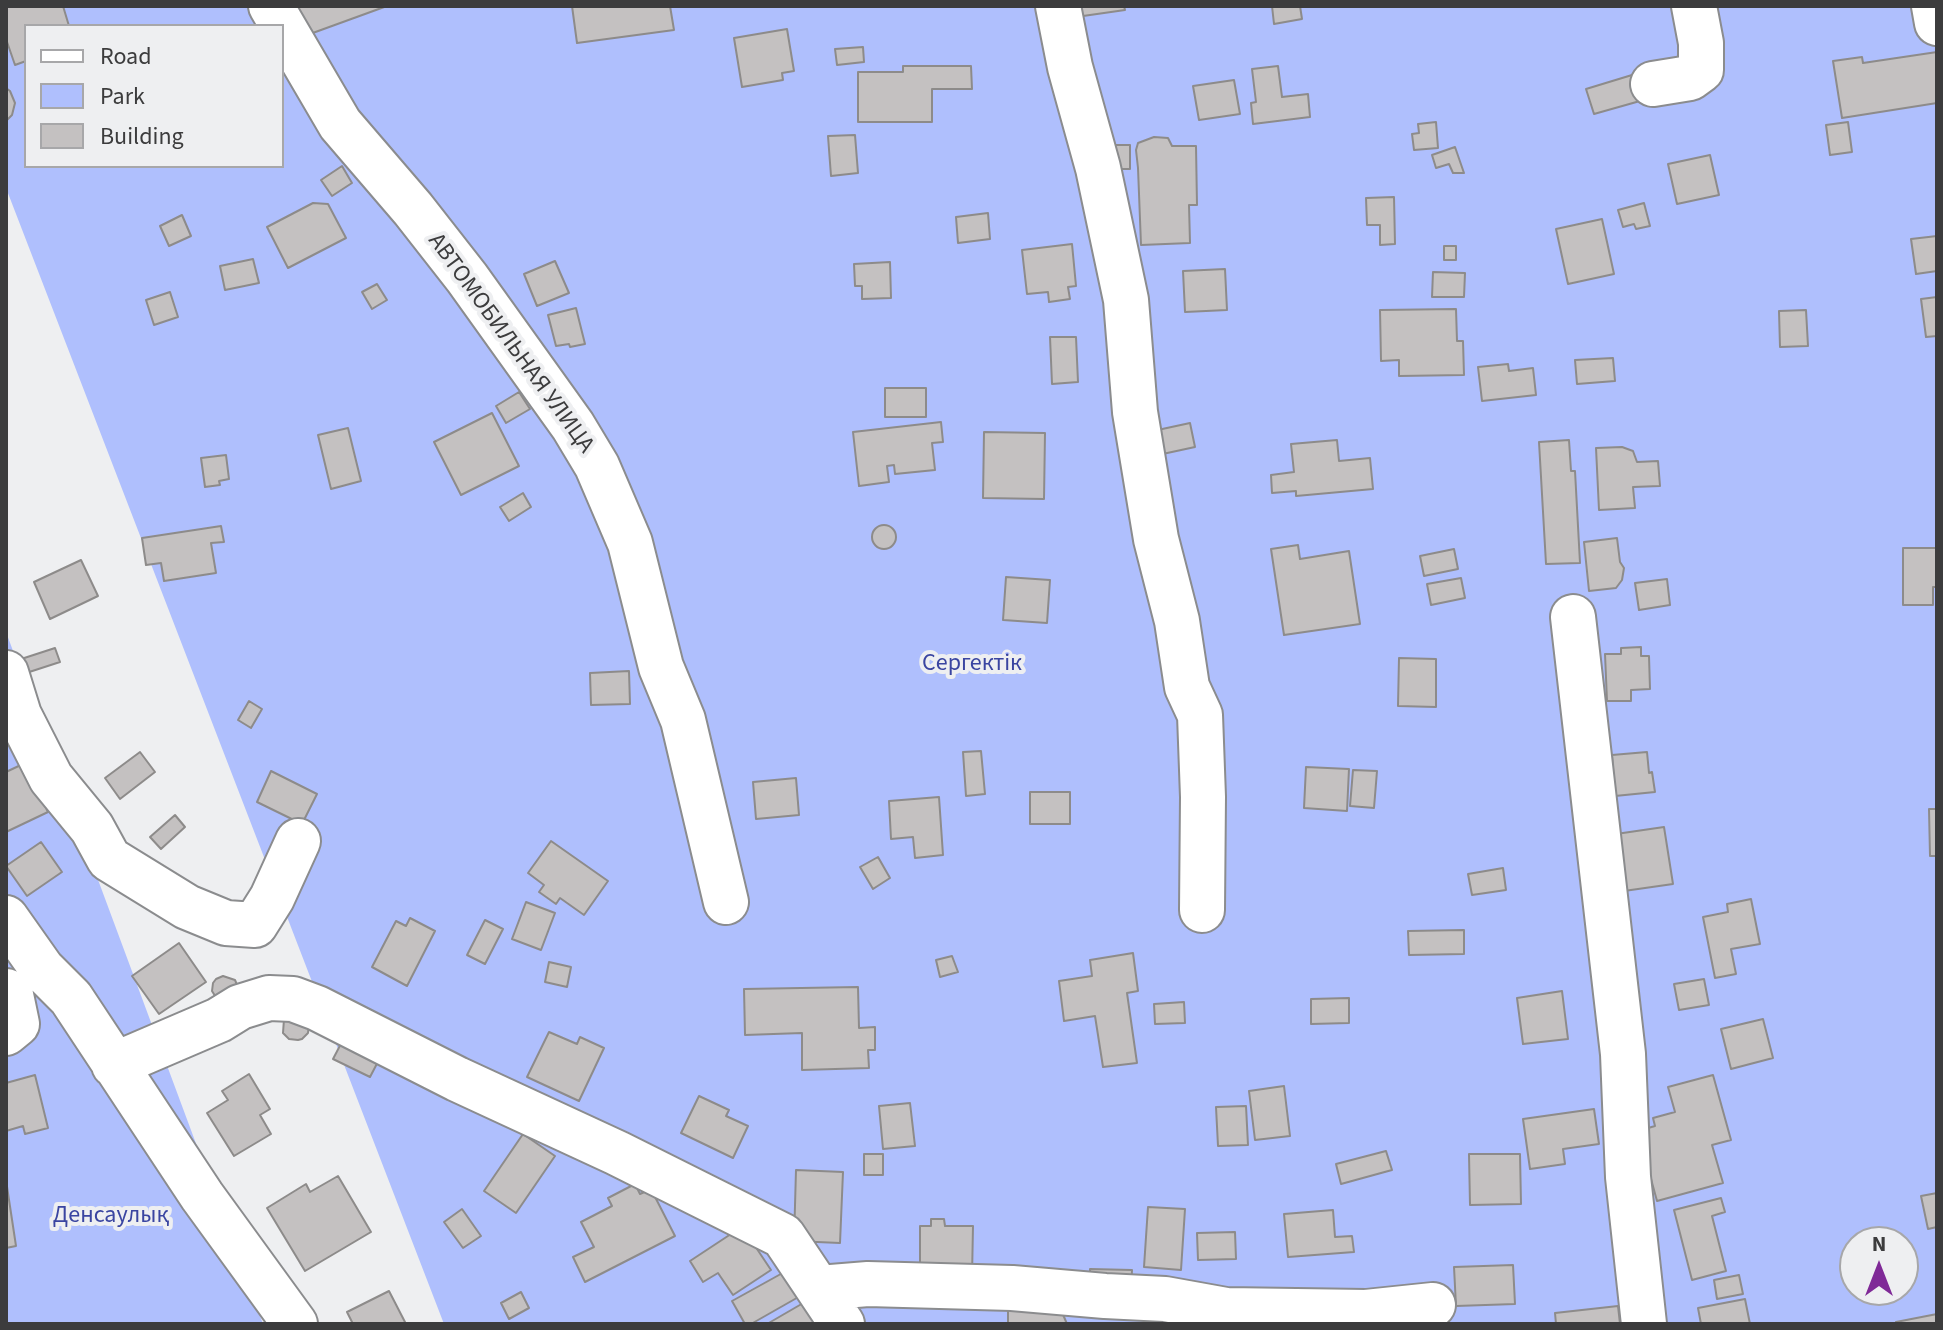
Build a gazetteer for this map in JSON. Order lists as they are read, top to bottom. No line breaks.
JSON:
{"streets":{"street":["АВТОМОБИЛЬНАЯ УЛИЦА"]},"parks":["Сергектік","Денсаулық"],"legend":["Road","Park","Building"],"north":"top"}
